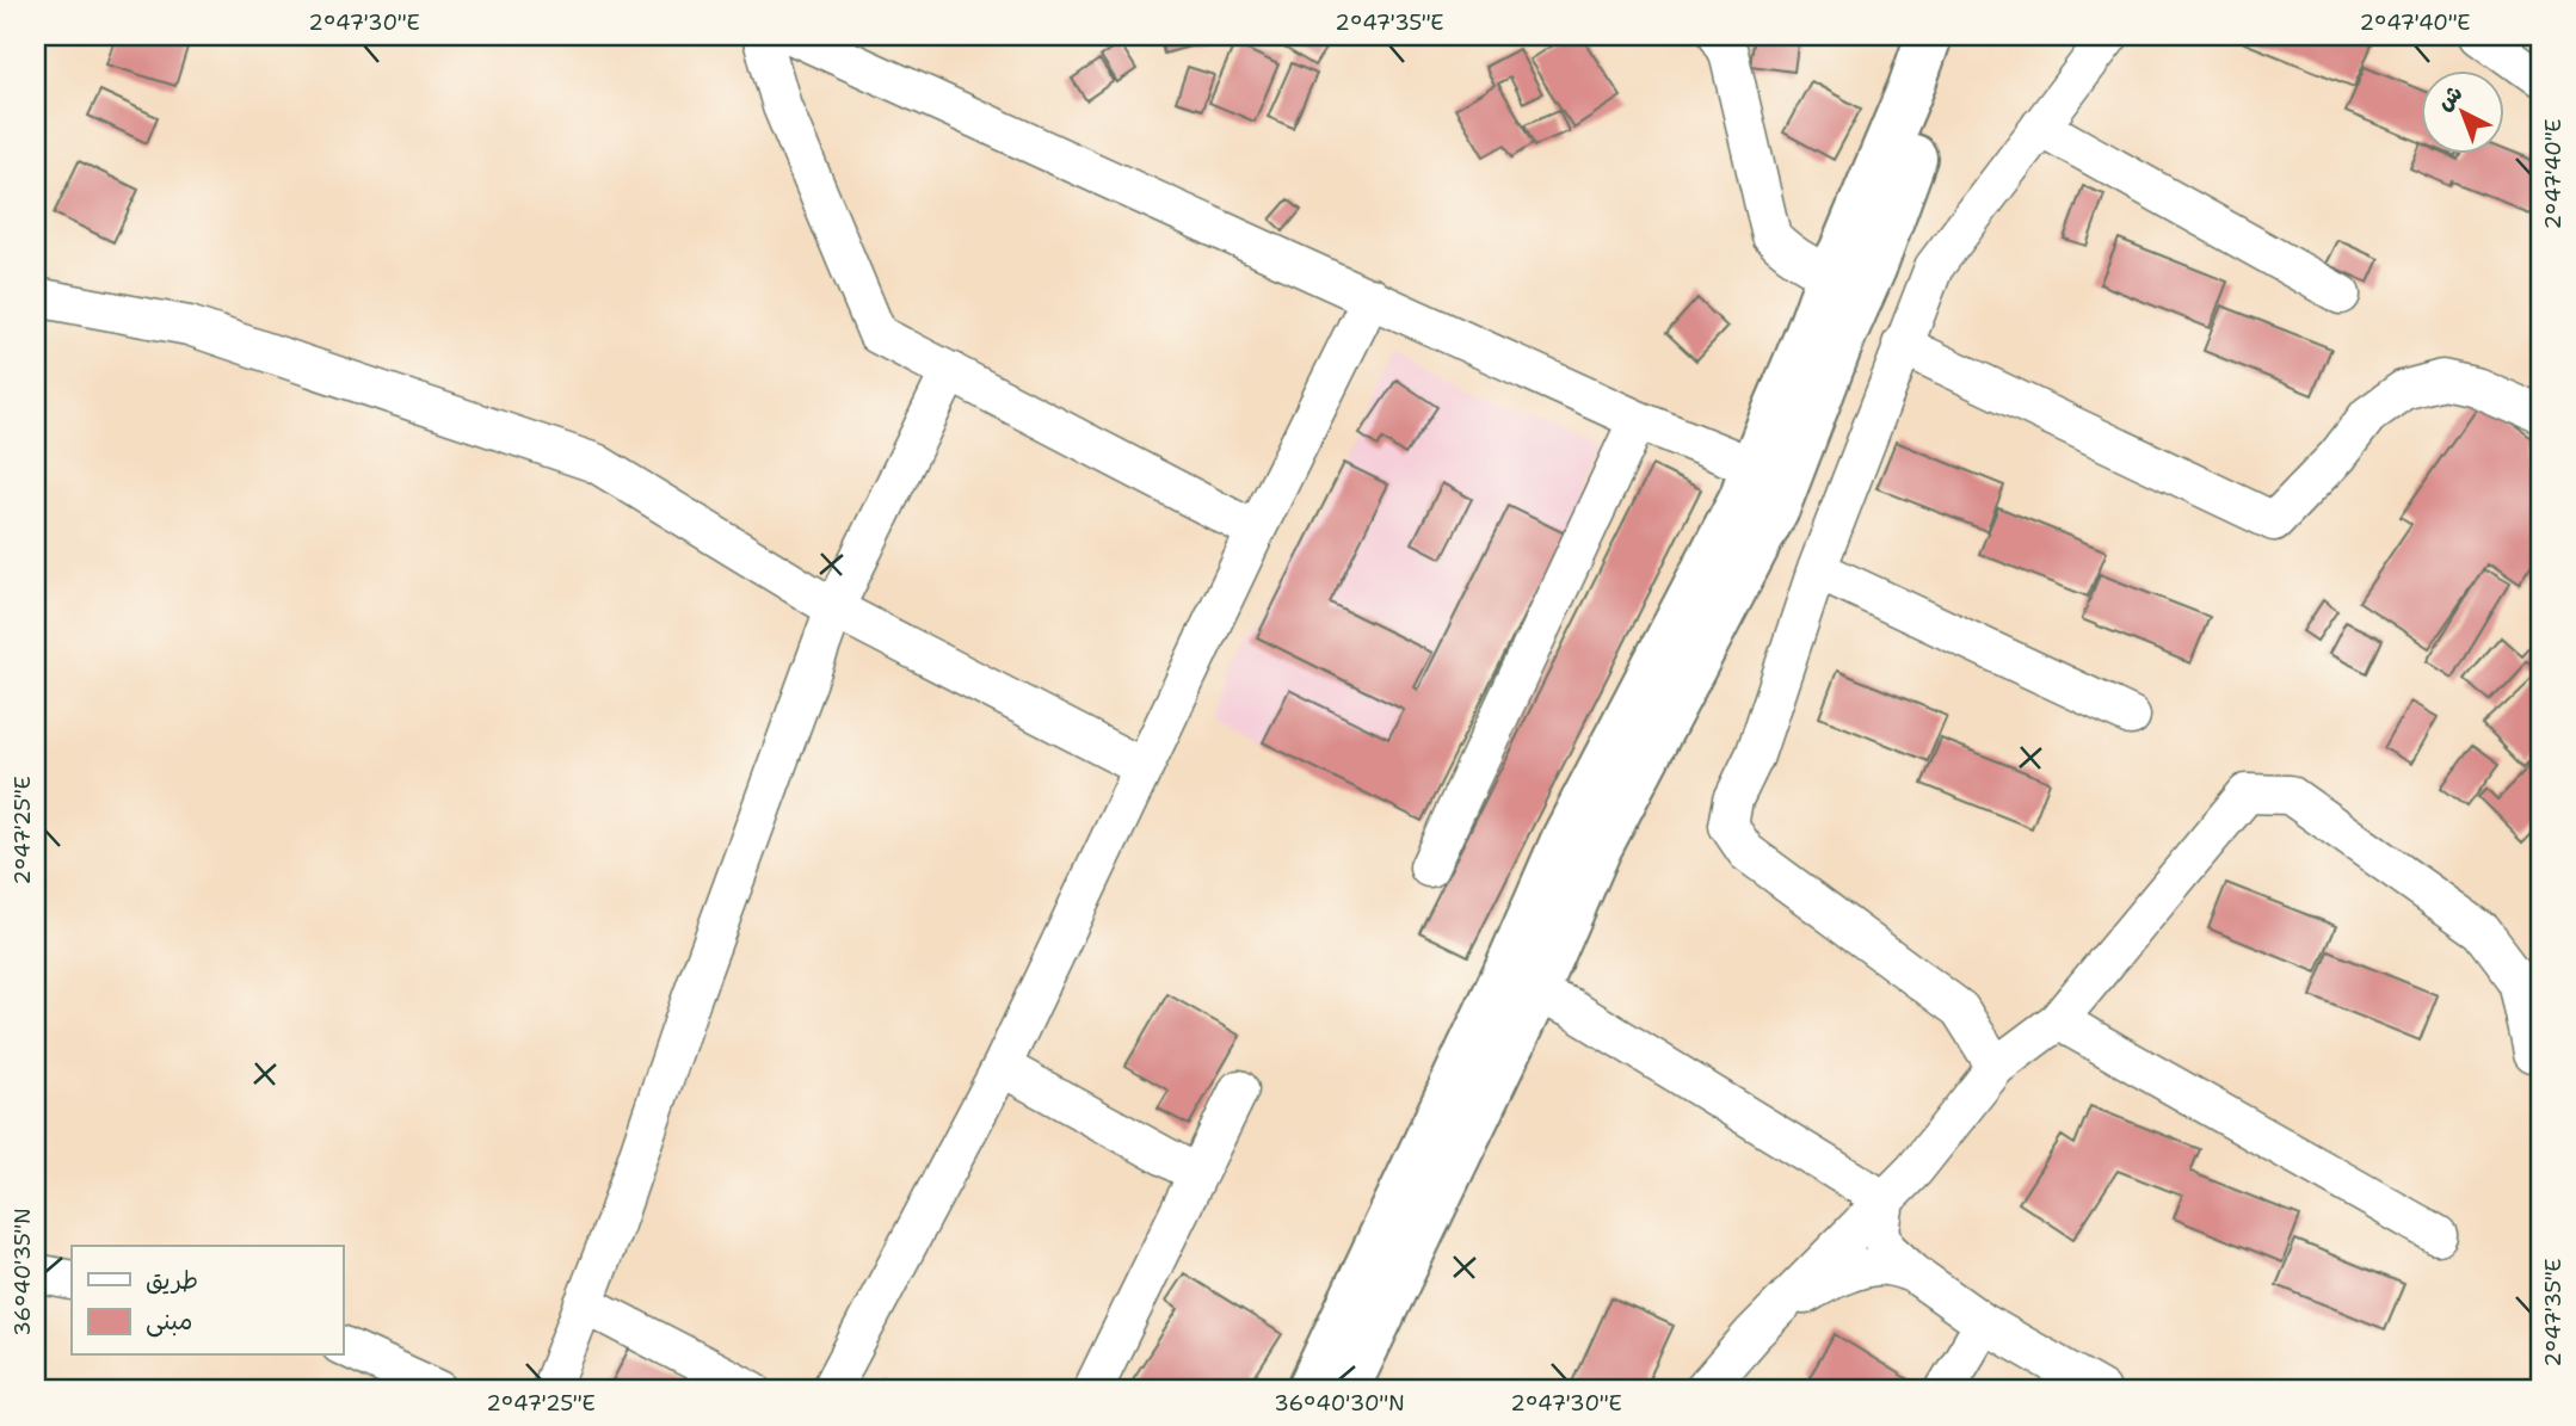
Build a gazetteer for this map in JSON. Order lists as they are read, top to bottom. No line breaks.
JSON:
{"legend":["طريق","مبنى"],"north":"top left","coordinates":["2°47'30\"E","2°47'35\"E","2°47'40\"E","2°47'25\"E","36°40'35\"N","36°40'30\"N"]}
